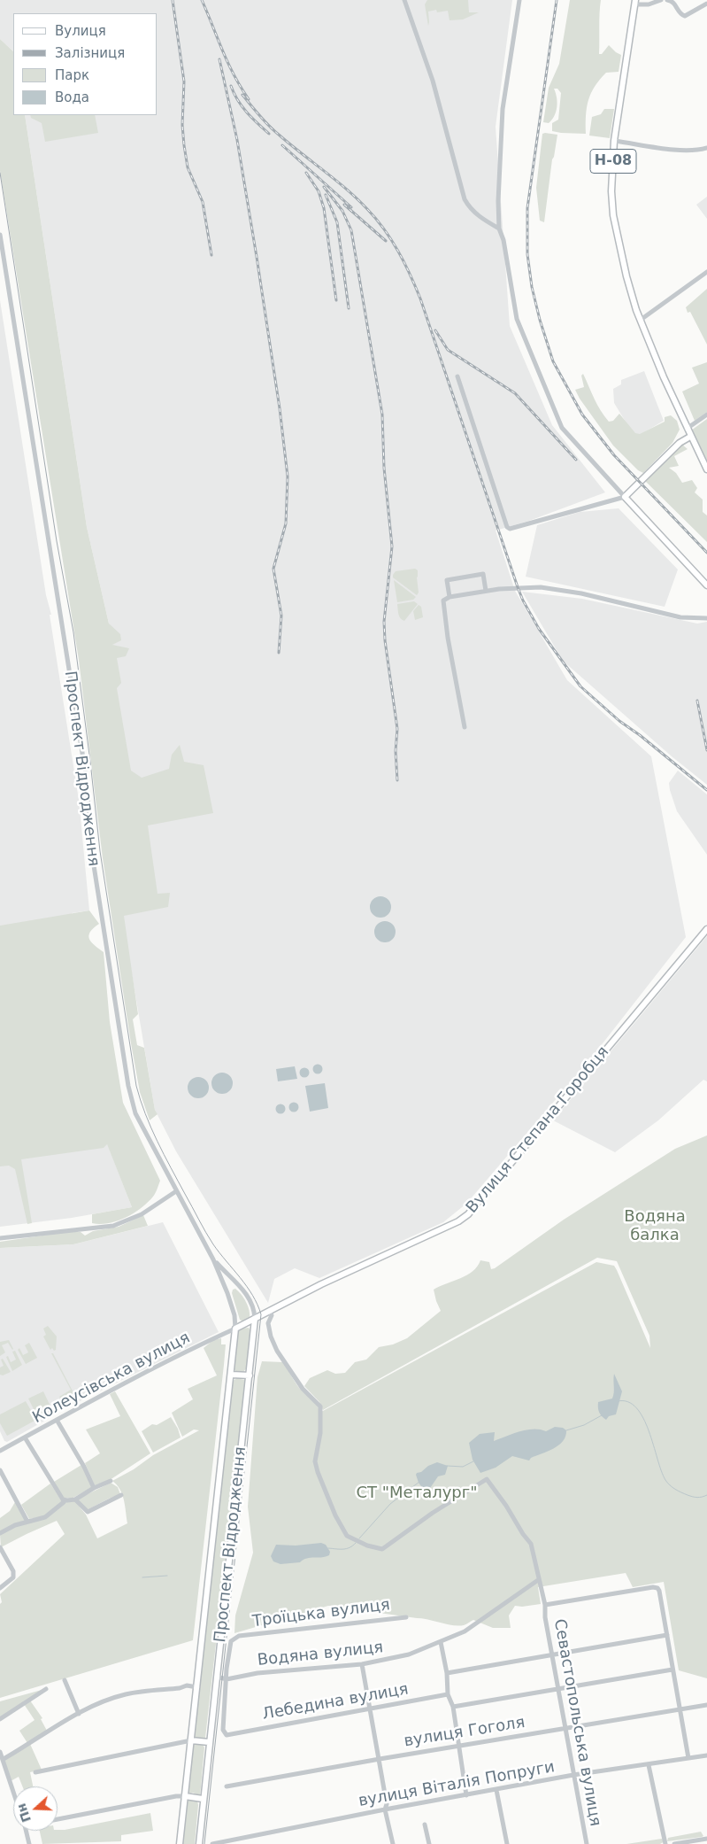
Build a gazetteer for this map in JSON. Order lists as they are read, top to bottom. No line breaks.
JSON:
{"streets":{"main road":["Н-08","Проспект Відродження","Вулиця Степана Горобця"],"street":["Колеусівська вулиця","Троїцька вулиця","Водяна вулиця","Лебедина вулиця","Севастопольська вулиця","вулиця Гоголя","вулиця Віталія Попруги"]},"crossings":[["Проспект Відродження","Вулиця Степана Горобця"],["Проспект Відродження","Колеусівська вулиця"],["Проспект Відродження","Водяна вулиця"],["Вулиця Степана Горобця","Колеусівська вулиця"],["Троїцька вулиця","Водяна вулиця"],["Троїцька вулиця","Лебедина вулиця"],["Водяна вулиця","Лебедина вулиця"],["Водяна вулиця","Севастопольська вулиця"],["Севастопольська вулиця","вулиця Гоголя"],["Севастопольська вулиця","вулиця Віталія Попруги"]],"parks":["Водяна балка","СТ \"Металург\""],"legend":["Вулиця","Залізниця","Парк","Вода"],"north":"left"}
